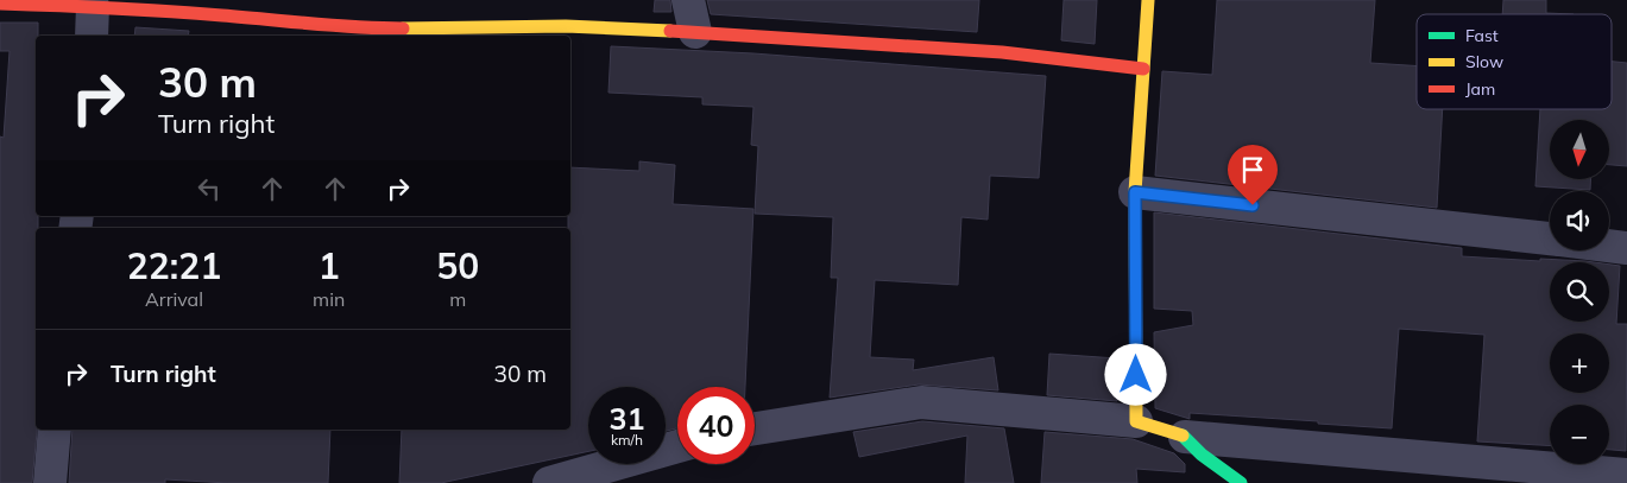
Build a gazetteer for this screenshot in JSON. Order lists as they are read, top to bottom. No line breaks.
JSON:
{"legend":["Fast","Slow","Jam"],"north":"bottom","page":{"turn":["30 m","Turn right"],"map_buttons":["+","−"],"eta":["22:21","Arrival","1","min","50","m"],"list":[{"name":"Turn right","value":"30 m"}],"speed":"31 km/h","limit":"40"}}
